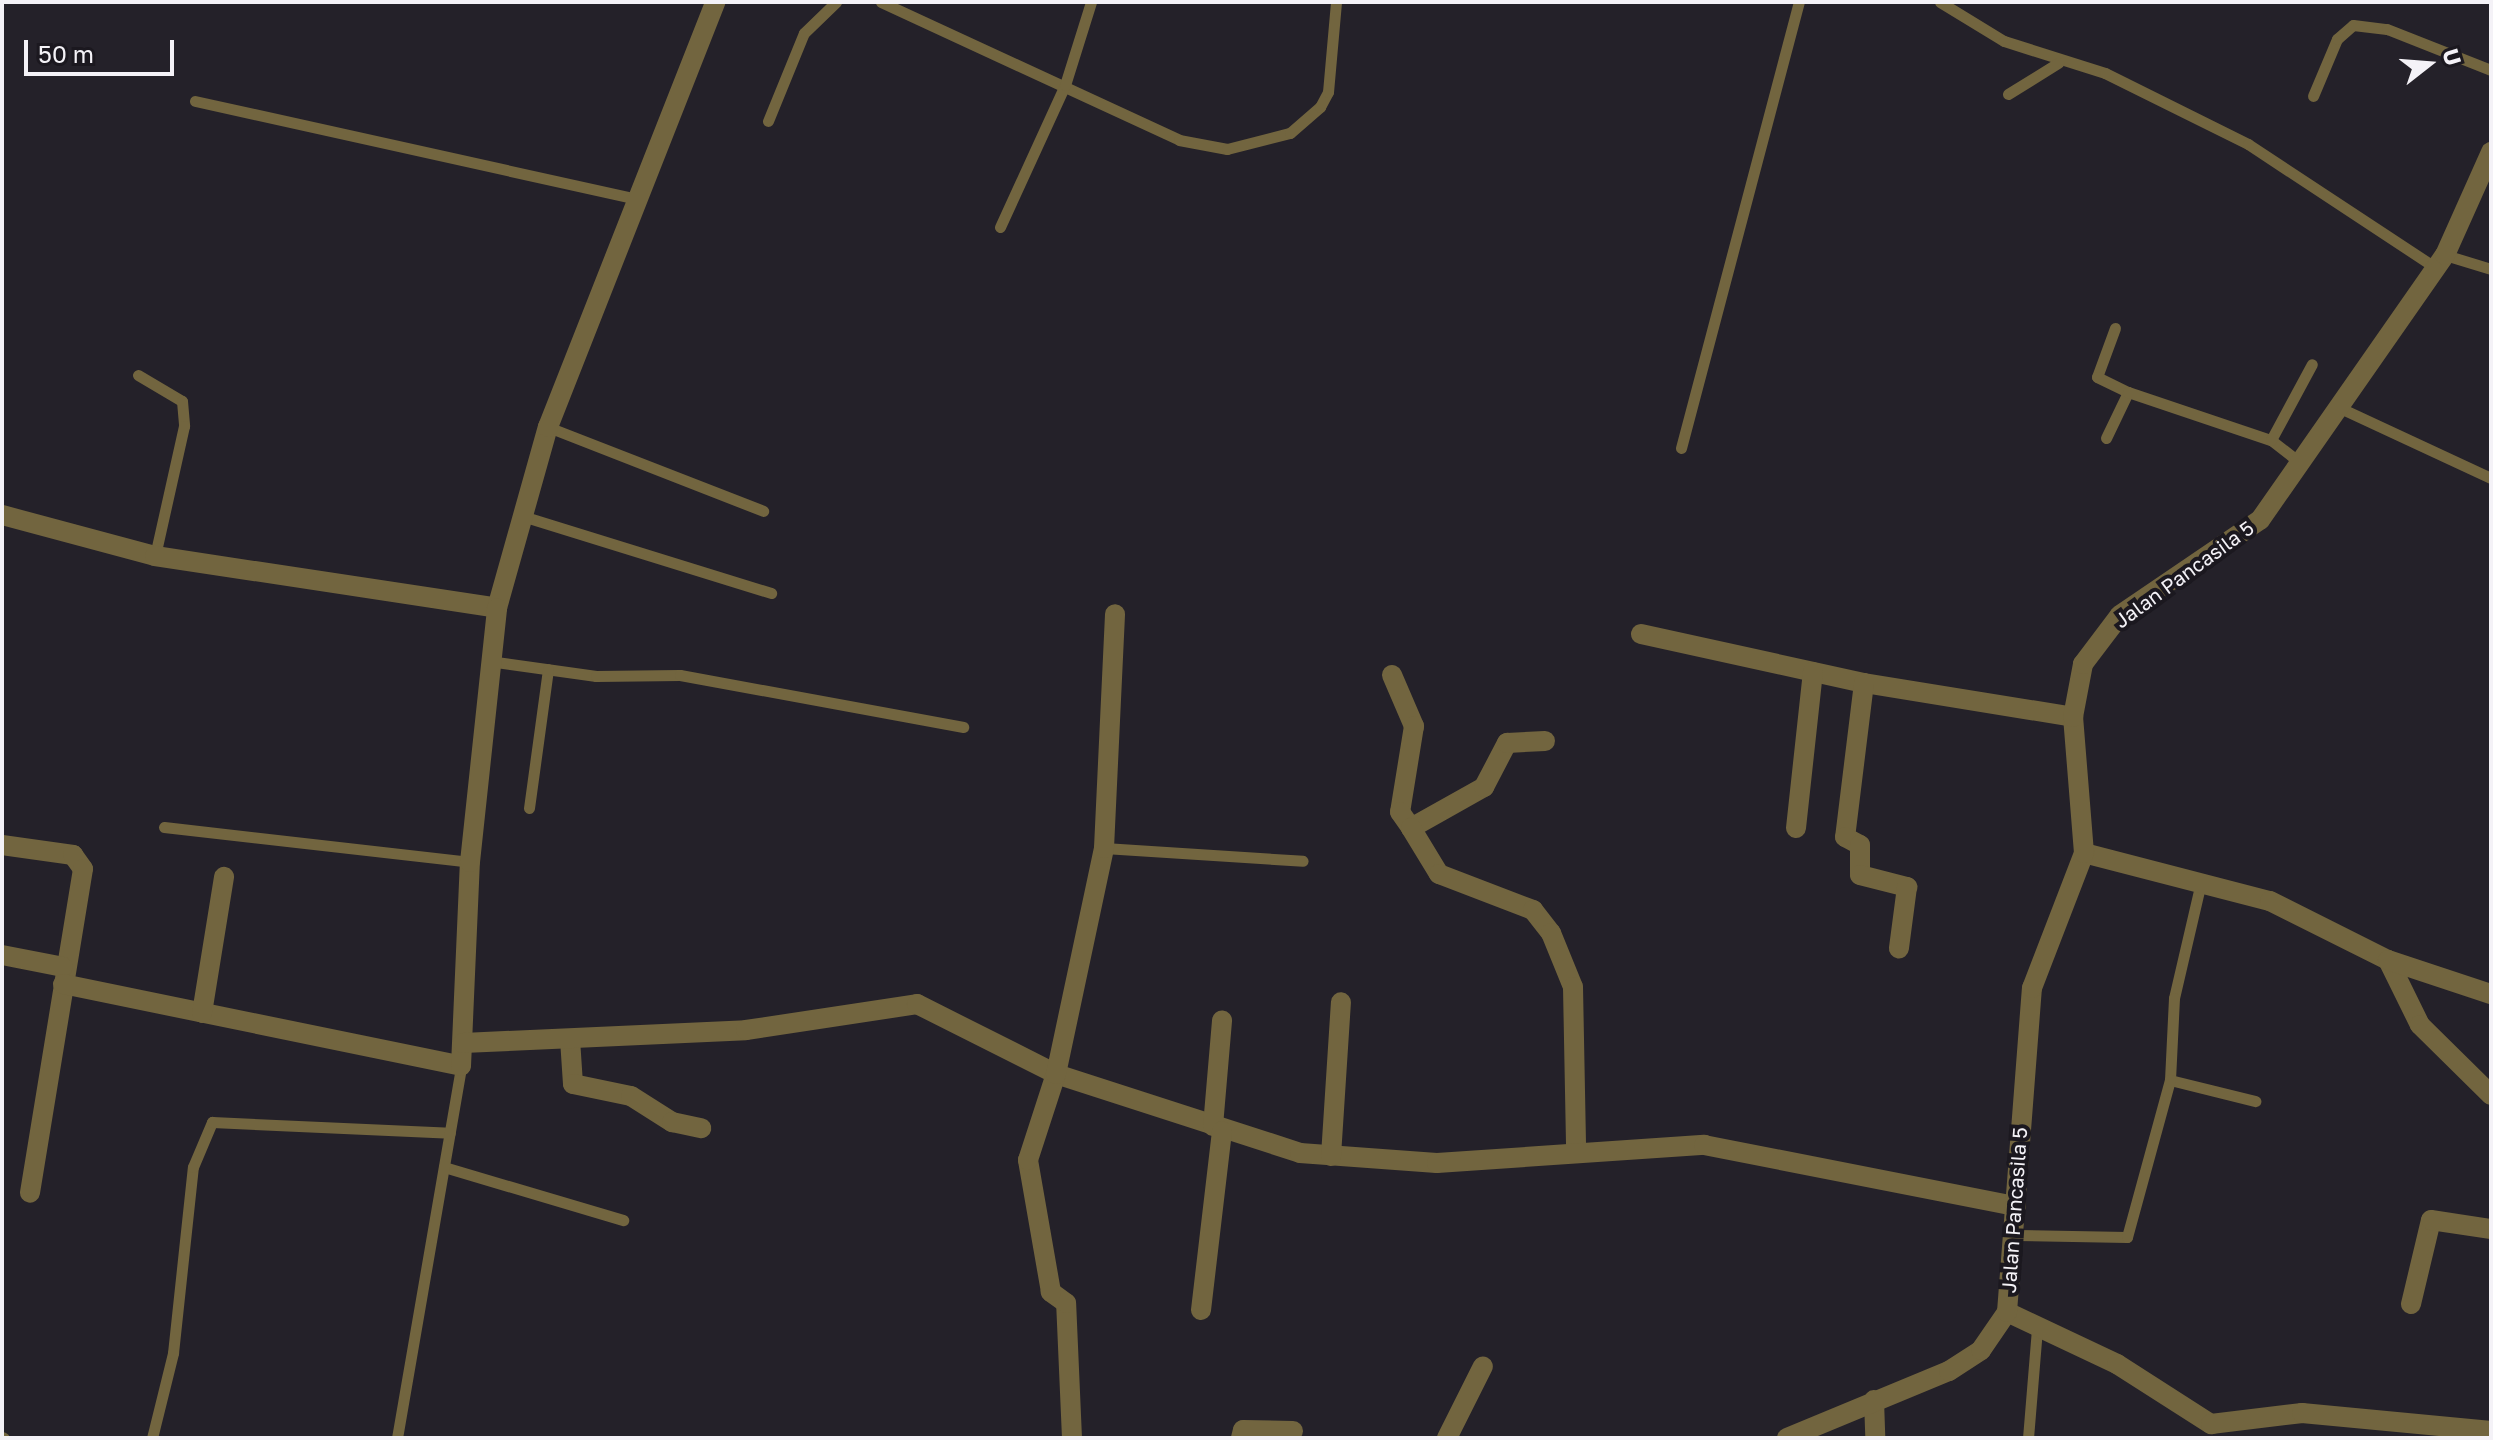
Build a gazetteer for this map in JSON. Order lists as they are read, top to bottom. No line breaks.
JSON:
{"streets":{"street":["Jalan Pancasila 5"]},"scale_bar":"50 m","north":"right"}
